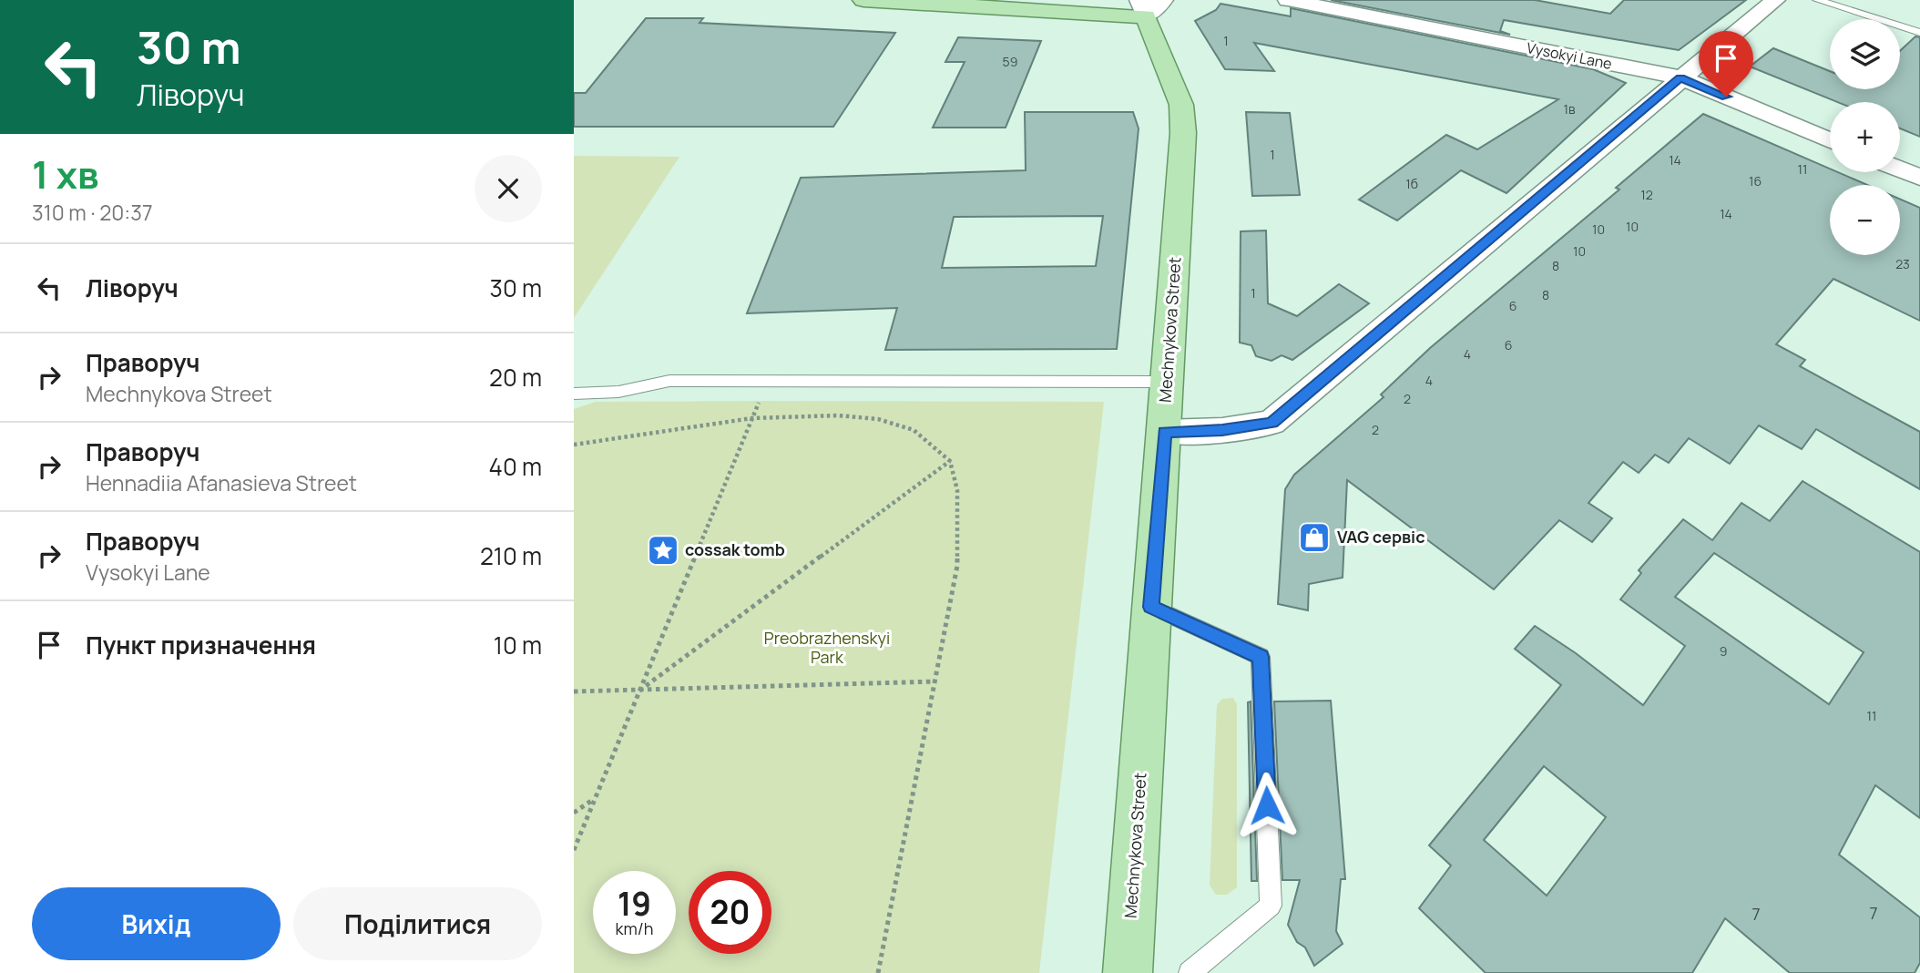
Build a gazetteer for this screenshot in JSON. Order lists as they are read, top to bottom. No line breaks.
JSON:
{"streets":{"main road":["Mechnykova Street"],"street":["Vysokyi Lane"]},"parks":["Preobrazhenskyi Park"],"places":{"shop":["VAG сервіс"],"place":["cossak tomb"]},"house_numbers":["1","59","1в","1","14","11","16","1б","12","14","10","10","10","23","8","1","8","6","6","4","4","2","2","9","11","7","7"],"page":{"turn":["30 m","Ліворуч"],"map_buttons":["+","−"],"heading":["1 хв","310 m · 20:37"],"list":[{"name":"Ліворуч","value":"30 m"},{"name":"Праворуч","note":"Mechnykova Street","value":"20 m"},{"name":"Праворуч","note":"Hennadiia Afanasieva Street","value":"40 m"},{"name":"Праворуч","note":"Vysokyi Lane","value":"210 m"},{"name":"Пункт призначення","value":"10 m"}],"speed":"19 km/h","limit":"20","buttons":["Вихід","Поділитися"]}}
